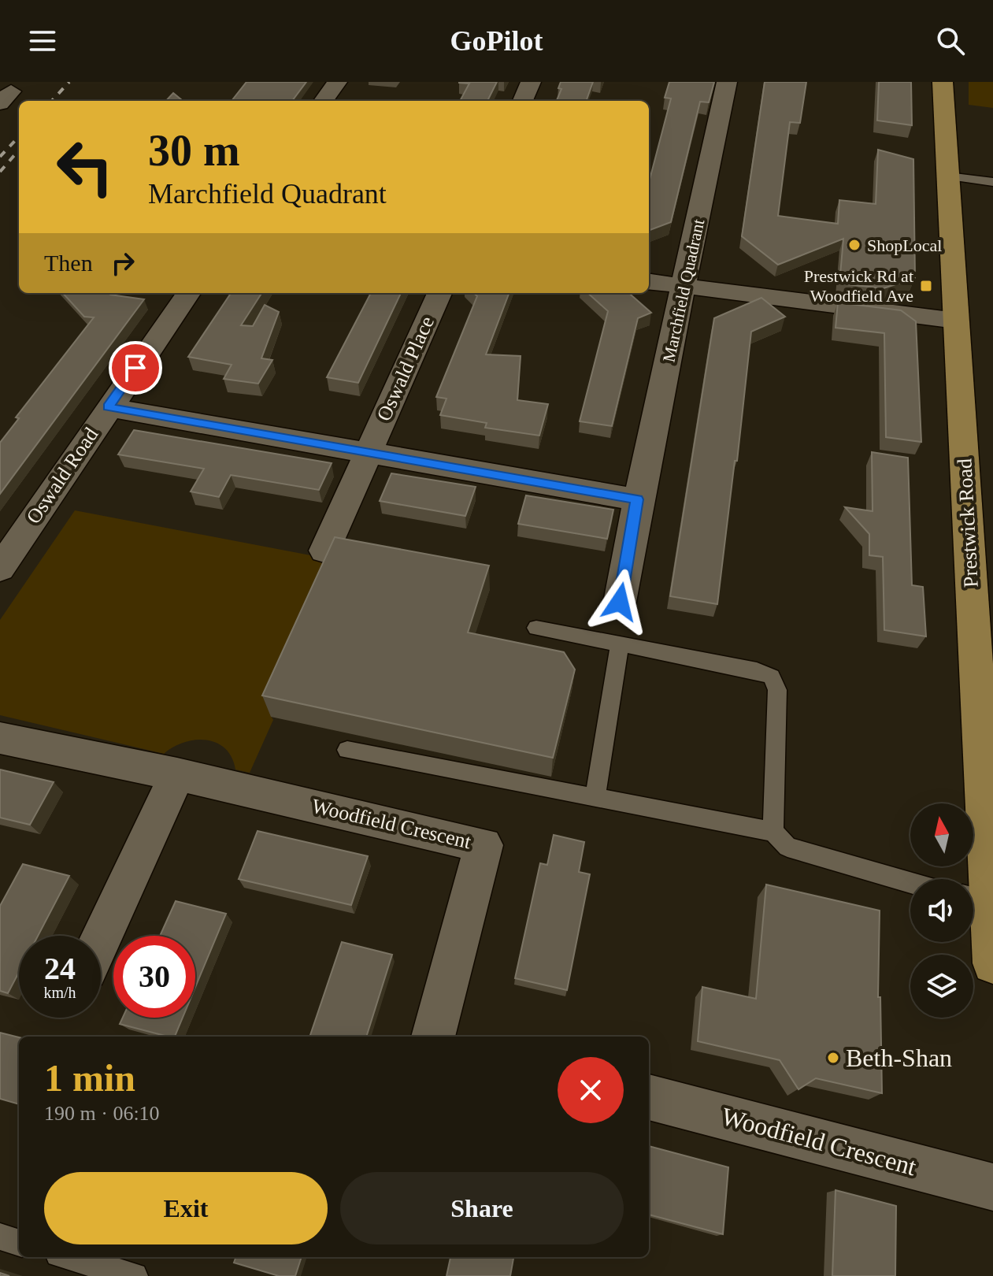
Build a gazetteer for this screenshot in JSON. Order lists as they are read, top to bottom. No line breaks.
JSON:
{"streets":{"main road":["Prestwick Road"],"street":["Marchfield Quadrant","Oswald Place","Oswald Road","Woodfield Crescent"]},"places":{"other":["ShopLocal","Beth-Shan"],"transit":["Prestwick Rd at Woodfield Ave"]},"north":"top","page":{"header":"GoPilot","turn":["30 m","Marchfield Quadrant"],"then":"Then","speed":"24 km/h","limit":"30","heading":["1 min","190 m · 06:10"],"buttons":["Exit","Share"]}}
